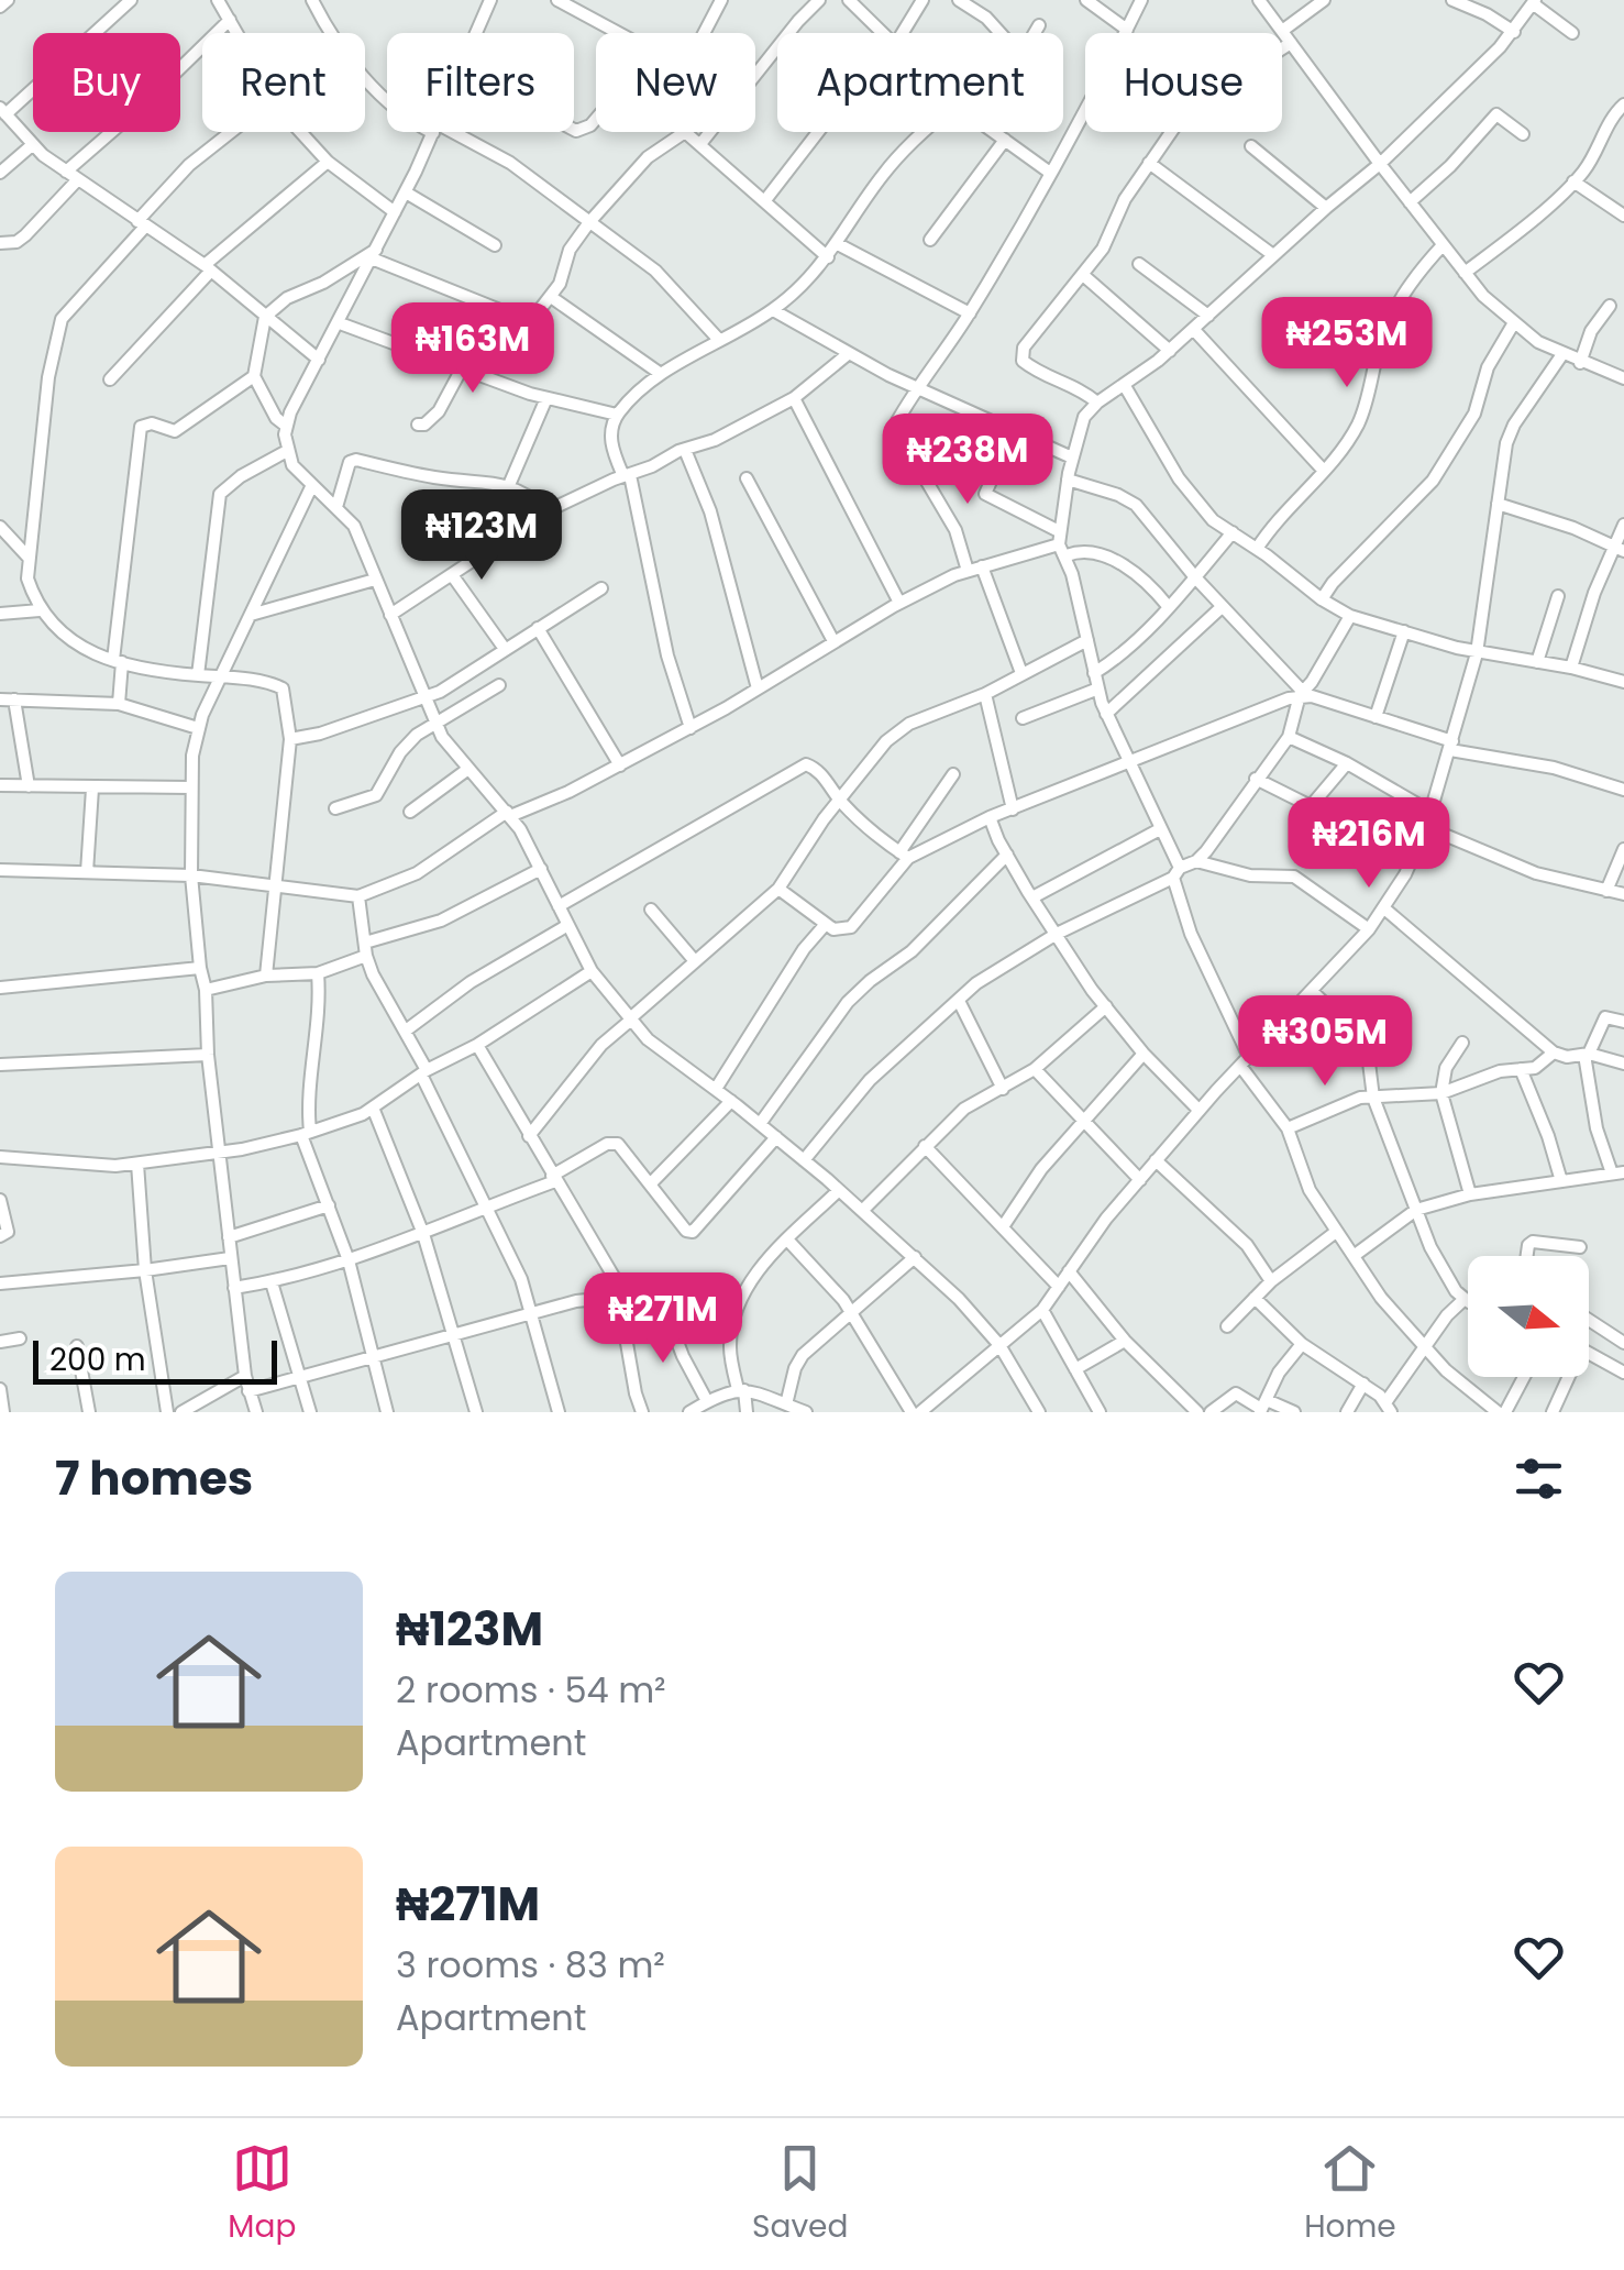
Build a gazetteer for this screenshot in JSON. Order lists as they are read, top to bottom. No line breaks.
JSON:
{"scale_bar":"200 m","north":"right","page":{"chip":["Buy","Rent","Filters","New","Apartment","House"],"price":["₦253M","₦163M","₦238M","₦123M","₦216M","₦305M","₦271M"],"scale":"200 m","heading":"7 homes","list":[{"name":"₦123M","note":"2 rooms · 54 m² · Apartment"},{"name":"₦271M","note":"3 rooms · 83 m² · Apartment"}],"tabs":["Map","Saved","Home"]}}
